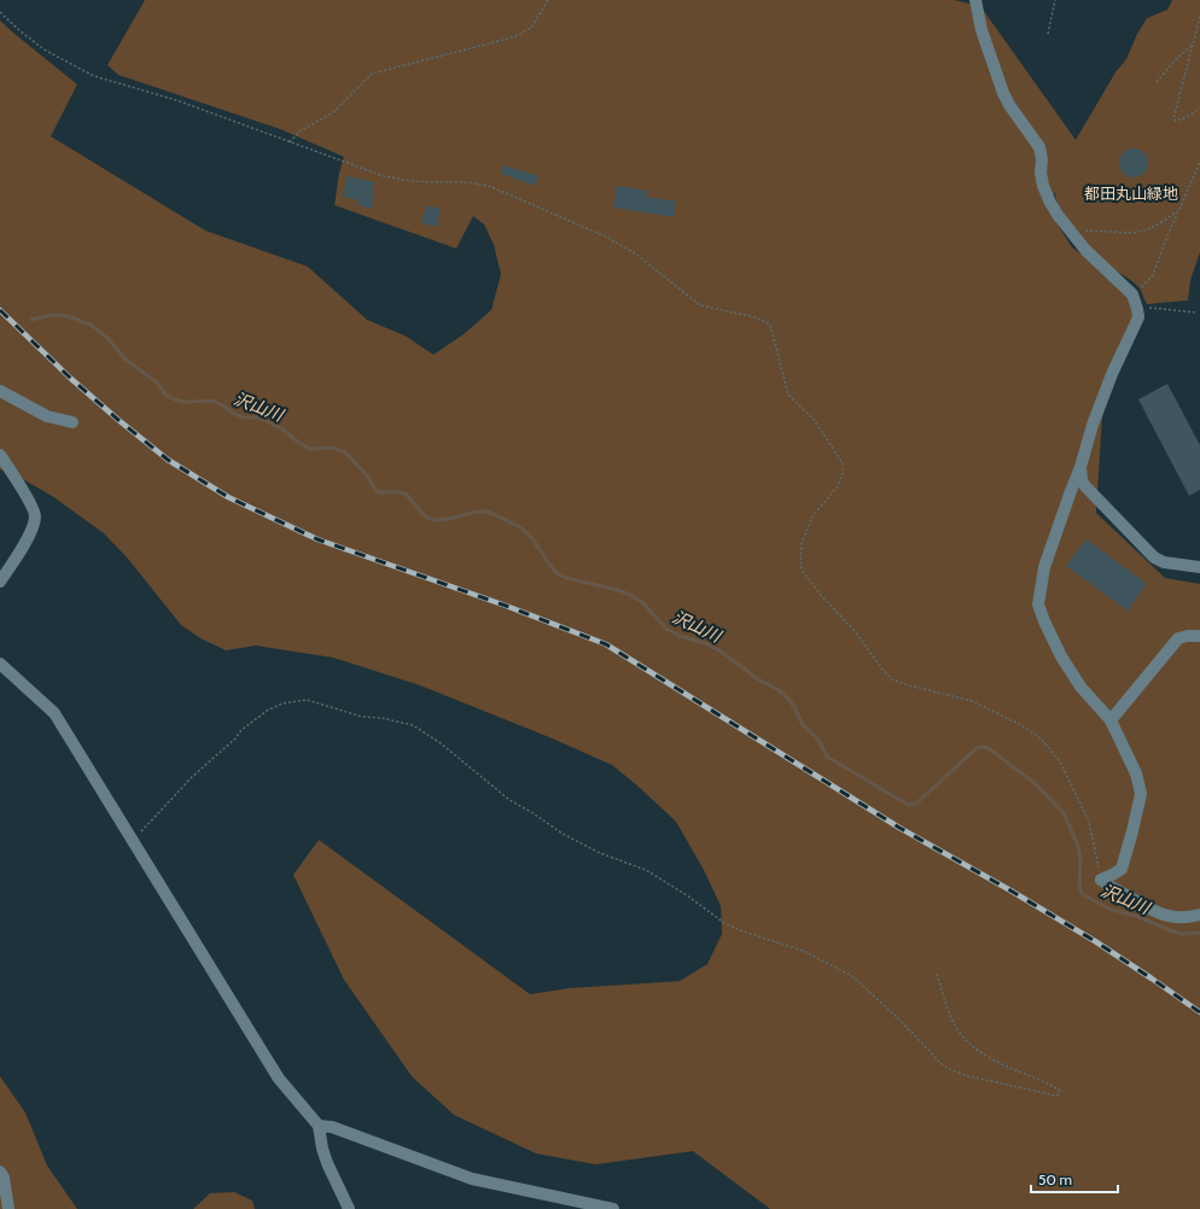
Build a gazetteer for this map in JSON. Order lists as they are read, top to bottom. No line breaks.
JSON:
{"water":["沢山川"],"parks":["都田丸山緑地"],"scale_bar":"50 m"}
